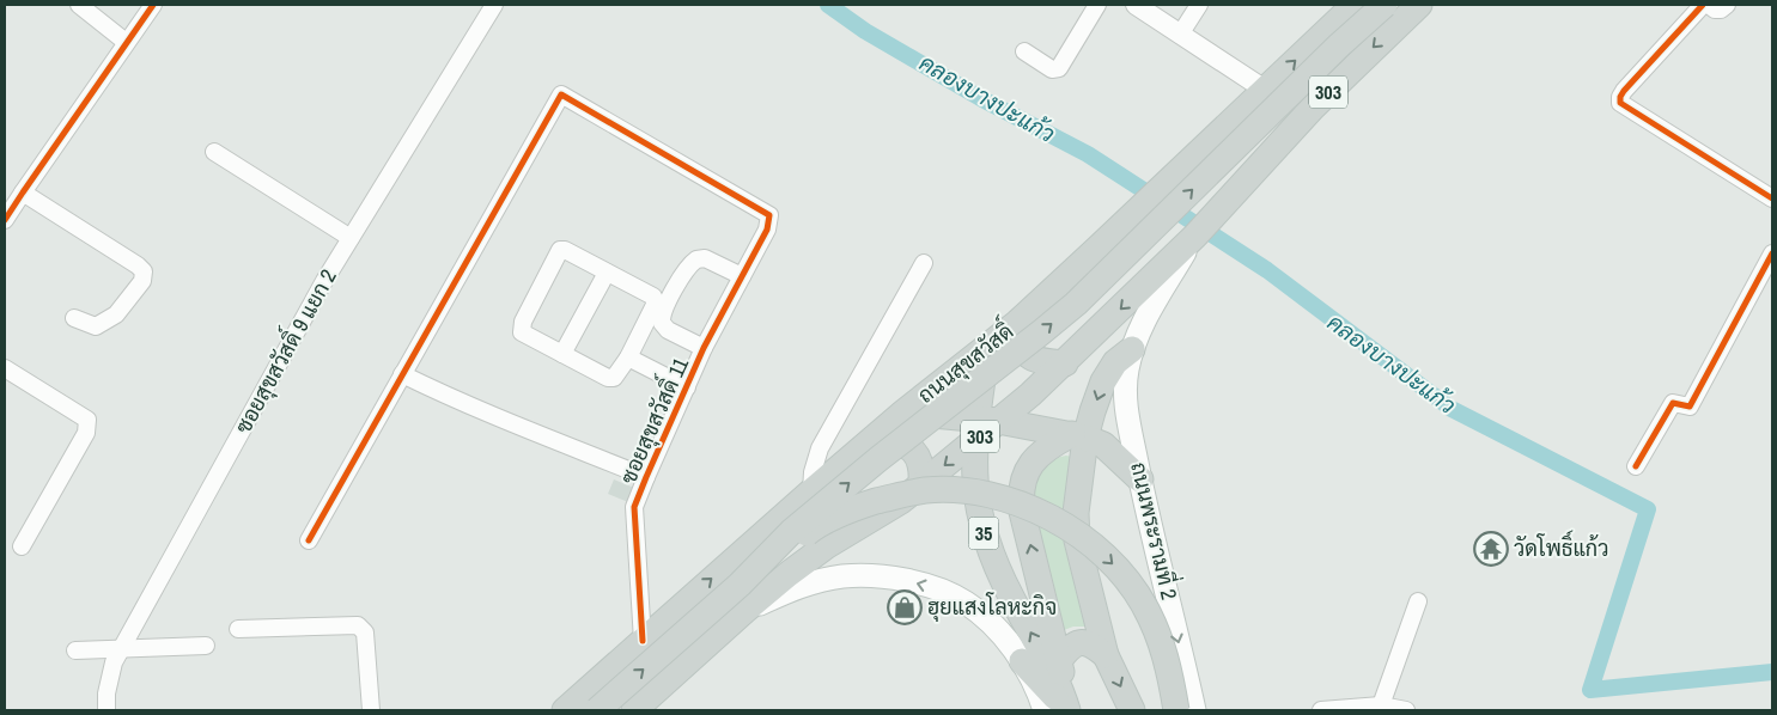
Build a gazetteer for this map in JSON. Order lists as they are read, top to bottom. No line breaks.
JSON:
{"streets":{"main road":["303","ถนนสุขสวัสดิ์","ถนนพระรามที่ 2","35"],"street":["ซอยสุขสวัสดิ์ 9 แยก 2","ซอยสุขสวัสดิ์ 11"]},"crossings":[["303","ถนนพระรามที่ 2"],["303","35"],["ถนนสุขสวัสดิ์","ซอยสุขสวัสดิ์ 11"],["ถนนสุขสวัสดิ์","35"]],"water":["คลองบางปะแก้ว"],"places":{"temple":["วัดโพธิ์แก้ว"],"shop":["ฮุยแสงโลหะกิจ"]}}
